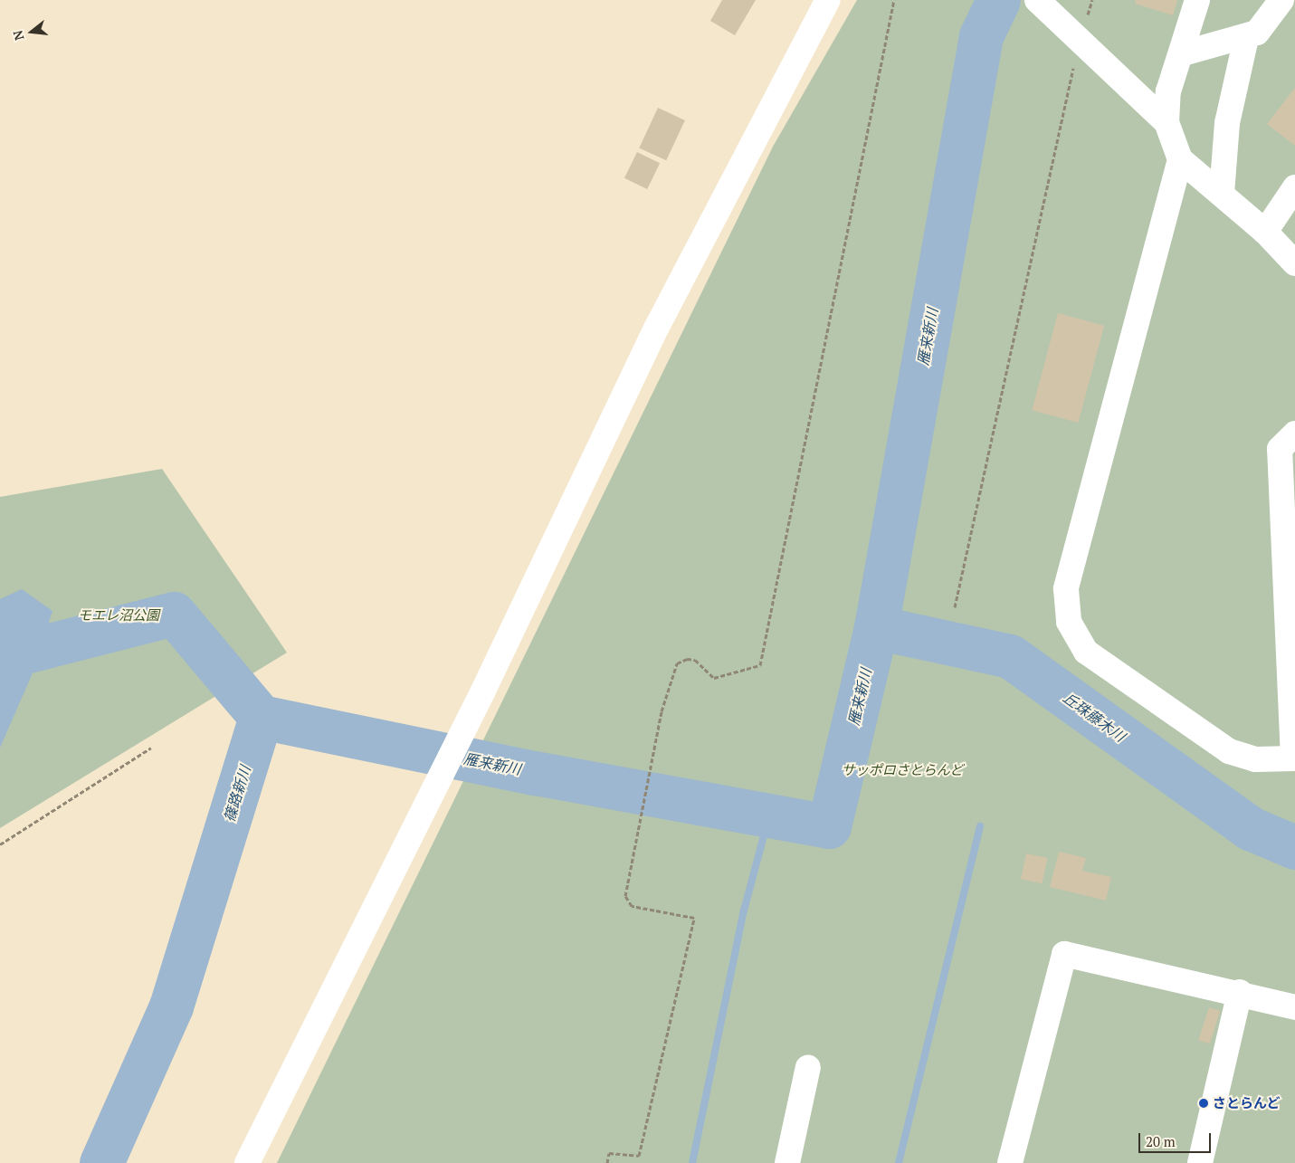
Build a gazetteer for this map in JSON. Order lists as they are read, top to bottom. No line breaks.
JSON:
{"water":["雁来新川","丘珠藤木川","篠路新川"],"parks":["モエレ沼公園","サッポロさとらんど"],"places":["さとらんど"],"scale_bar":"20 m","north":"left"}
